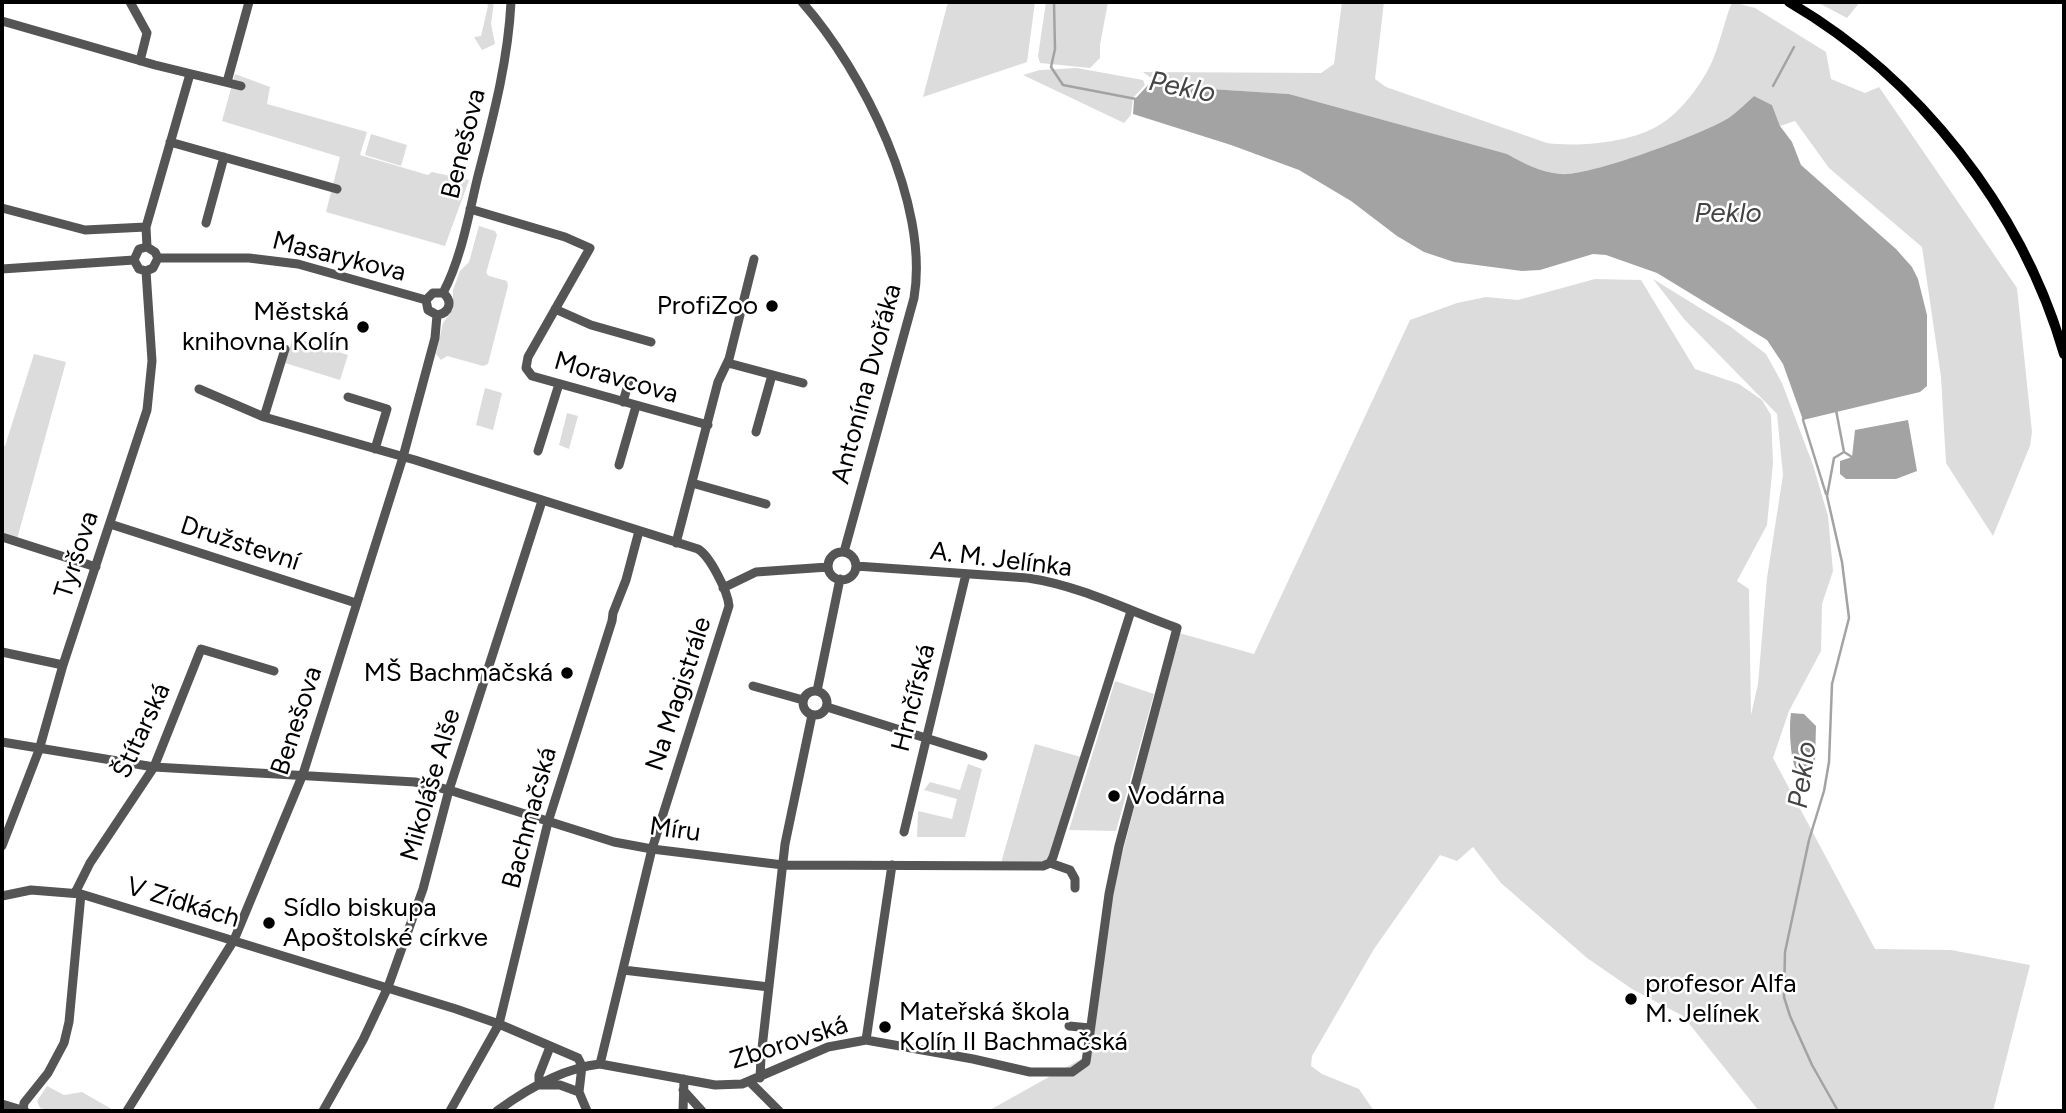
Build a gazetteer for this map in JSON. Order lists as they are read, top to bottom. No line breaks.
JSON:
{"streets":{"street":["Benešova","Masarykova","Moravcova","Antonína Dvořáka","Družstevní","Tyršova","A. M. Jelínka","Na Magistrále","Hrnčířská","Štítarská","Mikoláše Alše","Bachmačská","Míru","V Zídkách","Zborovská"]},"crossings":[["Benešova","Masarykova"],["Benešova","Moravcova"],["Benešova","Družstevní"],["Benešova","Na Magistrále"],["Benešova","Míru"],["Benešova","V Zídkách"],["Masarykova","Tyršova"],["Antonína Dvořáka","A. M. Jelínka"],["Družstevní","Tyršova"],["Tyršova","Míru"],["A. M. Jelínka","Hrnčířská"],["A. M. Jelínka","Zborovská"],["Na Magistrále","Mikoláše Alše"],["Na Magistrále","Bachmačská"],["Na Magistrále","Míru"],["Na Magistrále","Zborovská"],["Štítarská","Míru"],["Štítarská","V Zídkách"],["Mikoláše Alše","Míru"],["Mikoláše Alše","V Zídkách"],["Bachmačská","Míru"],["Bachmačská","V Zídkách"],["V Zídkách","Zborovská"]],"water":["Peklo"],"places":["ProfiZoo","Městská knihovna Kolín","MŠ Bachmačská","Vodárna","Sídlo biskupa Apoštolské církve","profesor Alfa M. Jelínek","Mateřská škola Kolín II Bachmačská"]}
